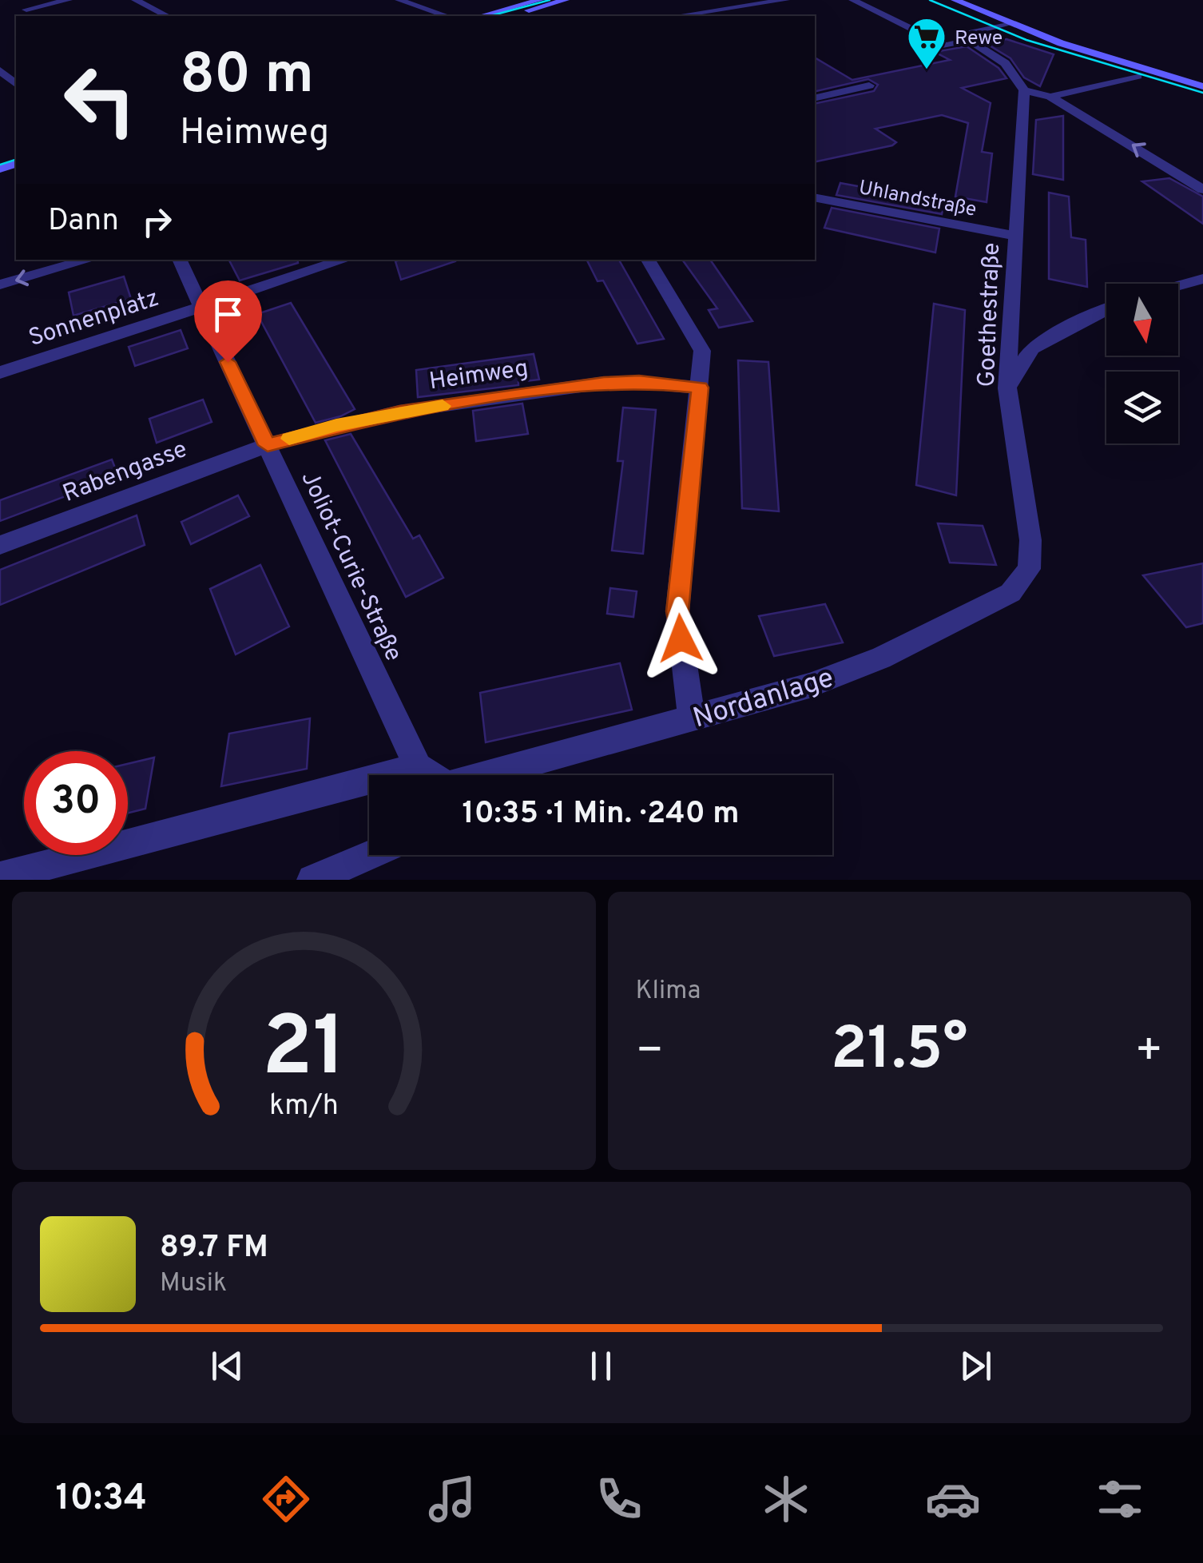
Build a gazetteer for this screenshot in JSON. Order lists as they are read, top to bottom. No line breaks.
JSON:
{"streets":{"street":["Uhlandstraße","Goethestraße","Sonnenplatz","Heimweg","Rabengasse","Joliot-Curie-Straße","Nordanlage"]},"crossings":[["Uhlandstraße","Goethestraße"],["Goethestraße","Nordanlage"],["Sonnenplatz","Joliot-Curie-Straße"],["Heimweg","Rabengasse"],["Heimweg","Joliot-Curie-Straße"],["Rabengasse","Joliot-Curie-Straße"],["Joliot-Curie-Straße","Nordanlage"]],"places":{"supermarket":["Rewe"]},"north":"bottom","page":{"turn":["80 m","Heimweg"],"then":"Dann","limit":"30","trip":"10:35 · 1 Min. · 240 m","tile":"Klima","heat":["−","21.5°","+"],"song":["89.7 FM","Musik"],"tabs":"10:34","gauge":["21","km/h"]}}
